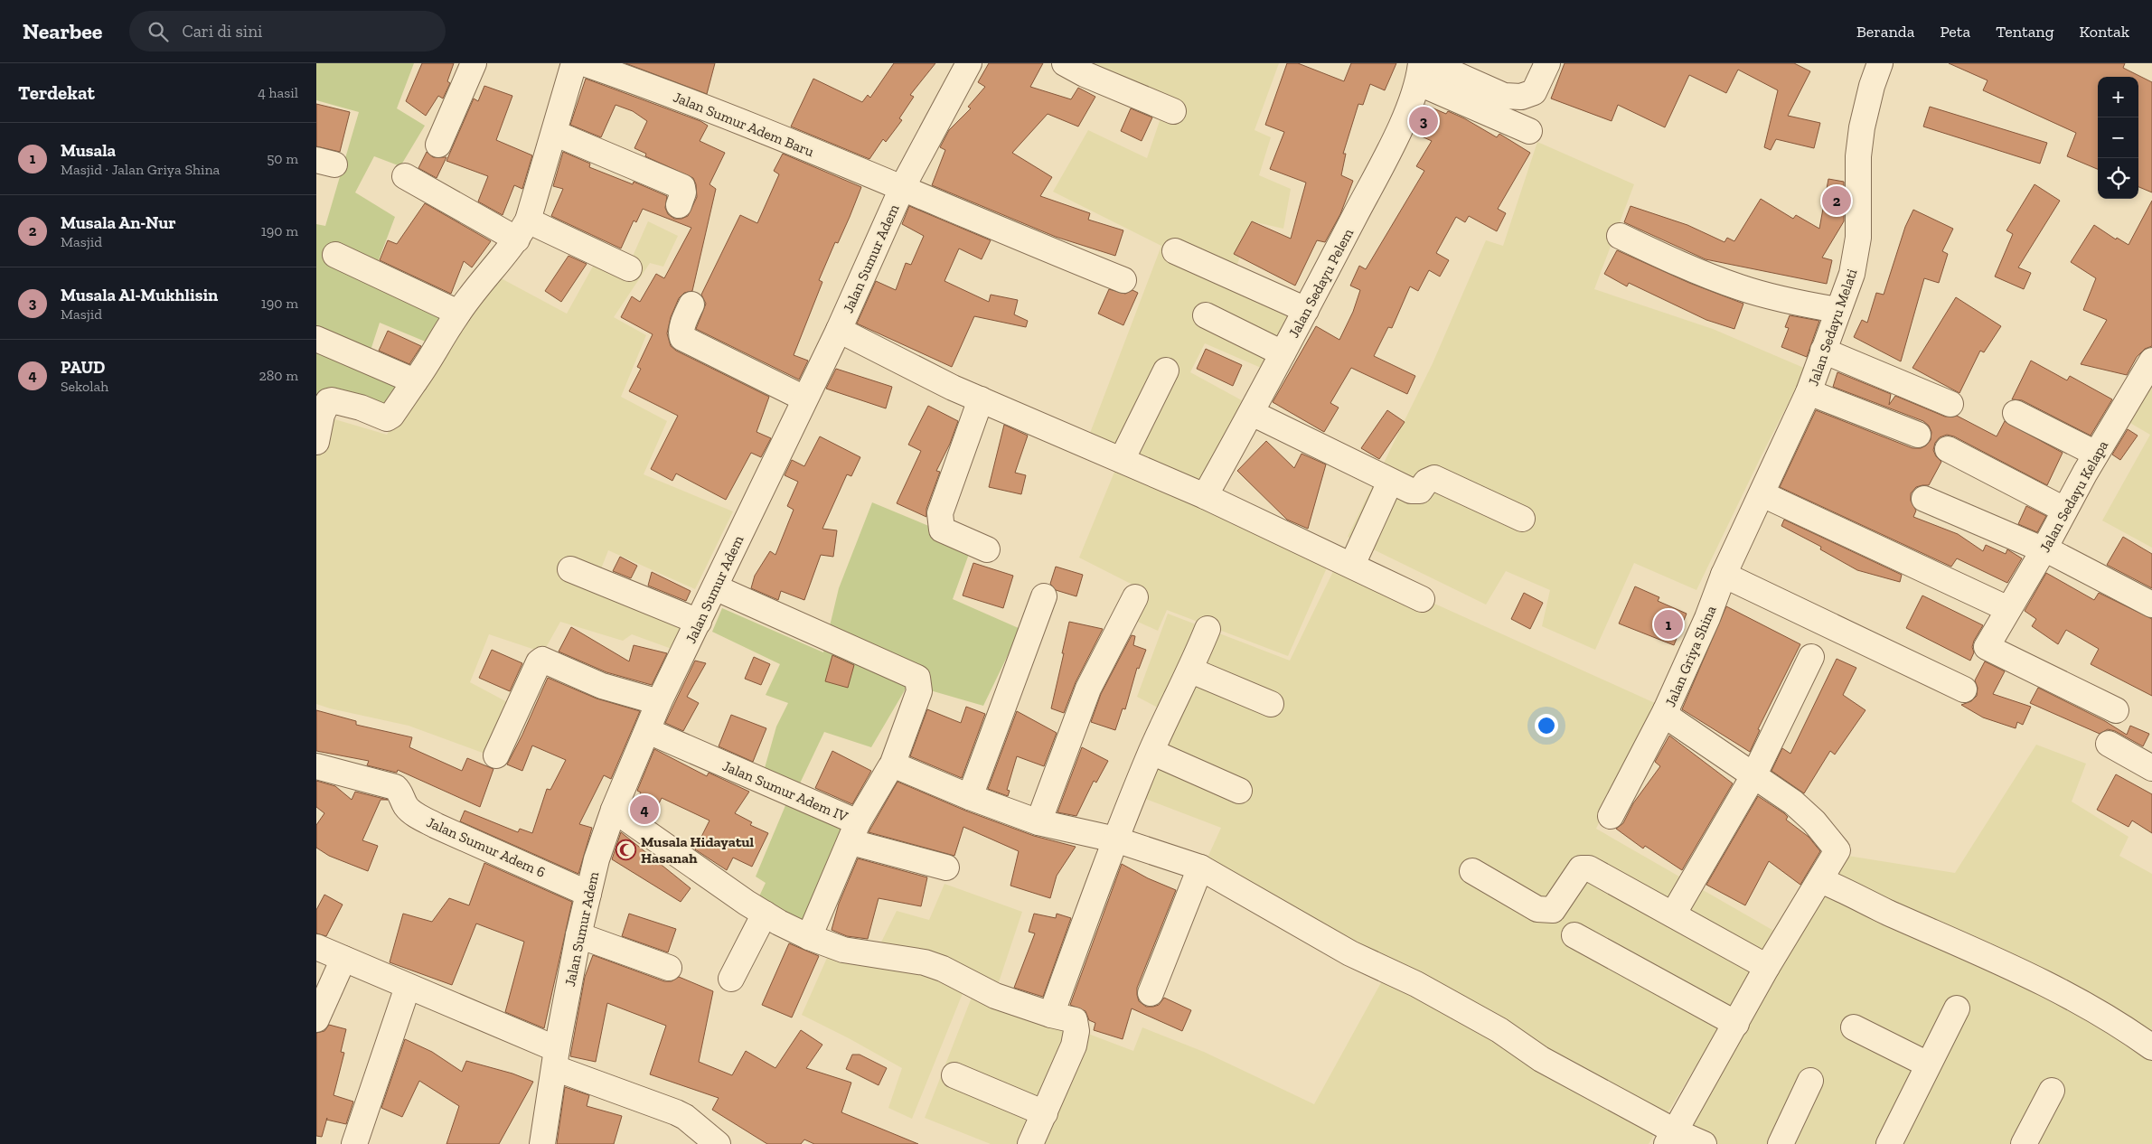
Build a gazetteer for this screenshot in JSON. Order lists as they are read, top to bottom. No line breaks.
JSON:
{"streets":{"street":["Jalan Sumur Adem Baru","Jalan Sumur Adem","Jalan Sedayu Pelem","Jalan Sedayu Melati","Jalan Sedayu Kelapa","Jalan Griya Shina","Jalan Sumur Adem IV","Jalan Sumur Adem 6"]},"crossings":[["Jalan Sumur Adem Baru","Jalan Sumur Adem"],["Jalan Sumur Adem","Jalan Sumur Adem IV"],["Jalan Sumur Adem","Jalan Sumur Adem 6"],["Jalan Sedayu Melati","Jalan Griya Shina"]],"places":{"mosque":["Musala Hidayatul Hasanah"]},"page":{"header":"Nearbee","search":"Cari di sini","nav":["Beranda","Peta","Tentang","Kontak"],"heading":["Terdekat","4 hasil"],"map_buttons":["+","−"],"pins":["3","2","1","4"],"list":[{"mark":"1","name":"Musala","note":"Masjid · Jalan Griya Shina","value":"50 m"},{"mark":"2","name":"Musala An-Nur","note":"Masjid","value":"190 m"},{"mark":"3","name":"Musala Al-Mukhlisin","note":"Masjid","value":"190 m"},{"mark":"4","name":"PAUD","note":"Sekolah","value":"280 m"}]}}
